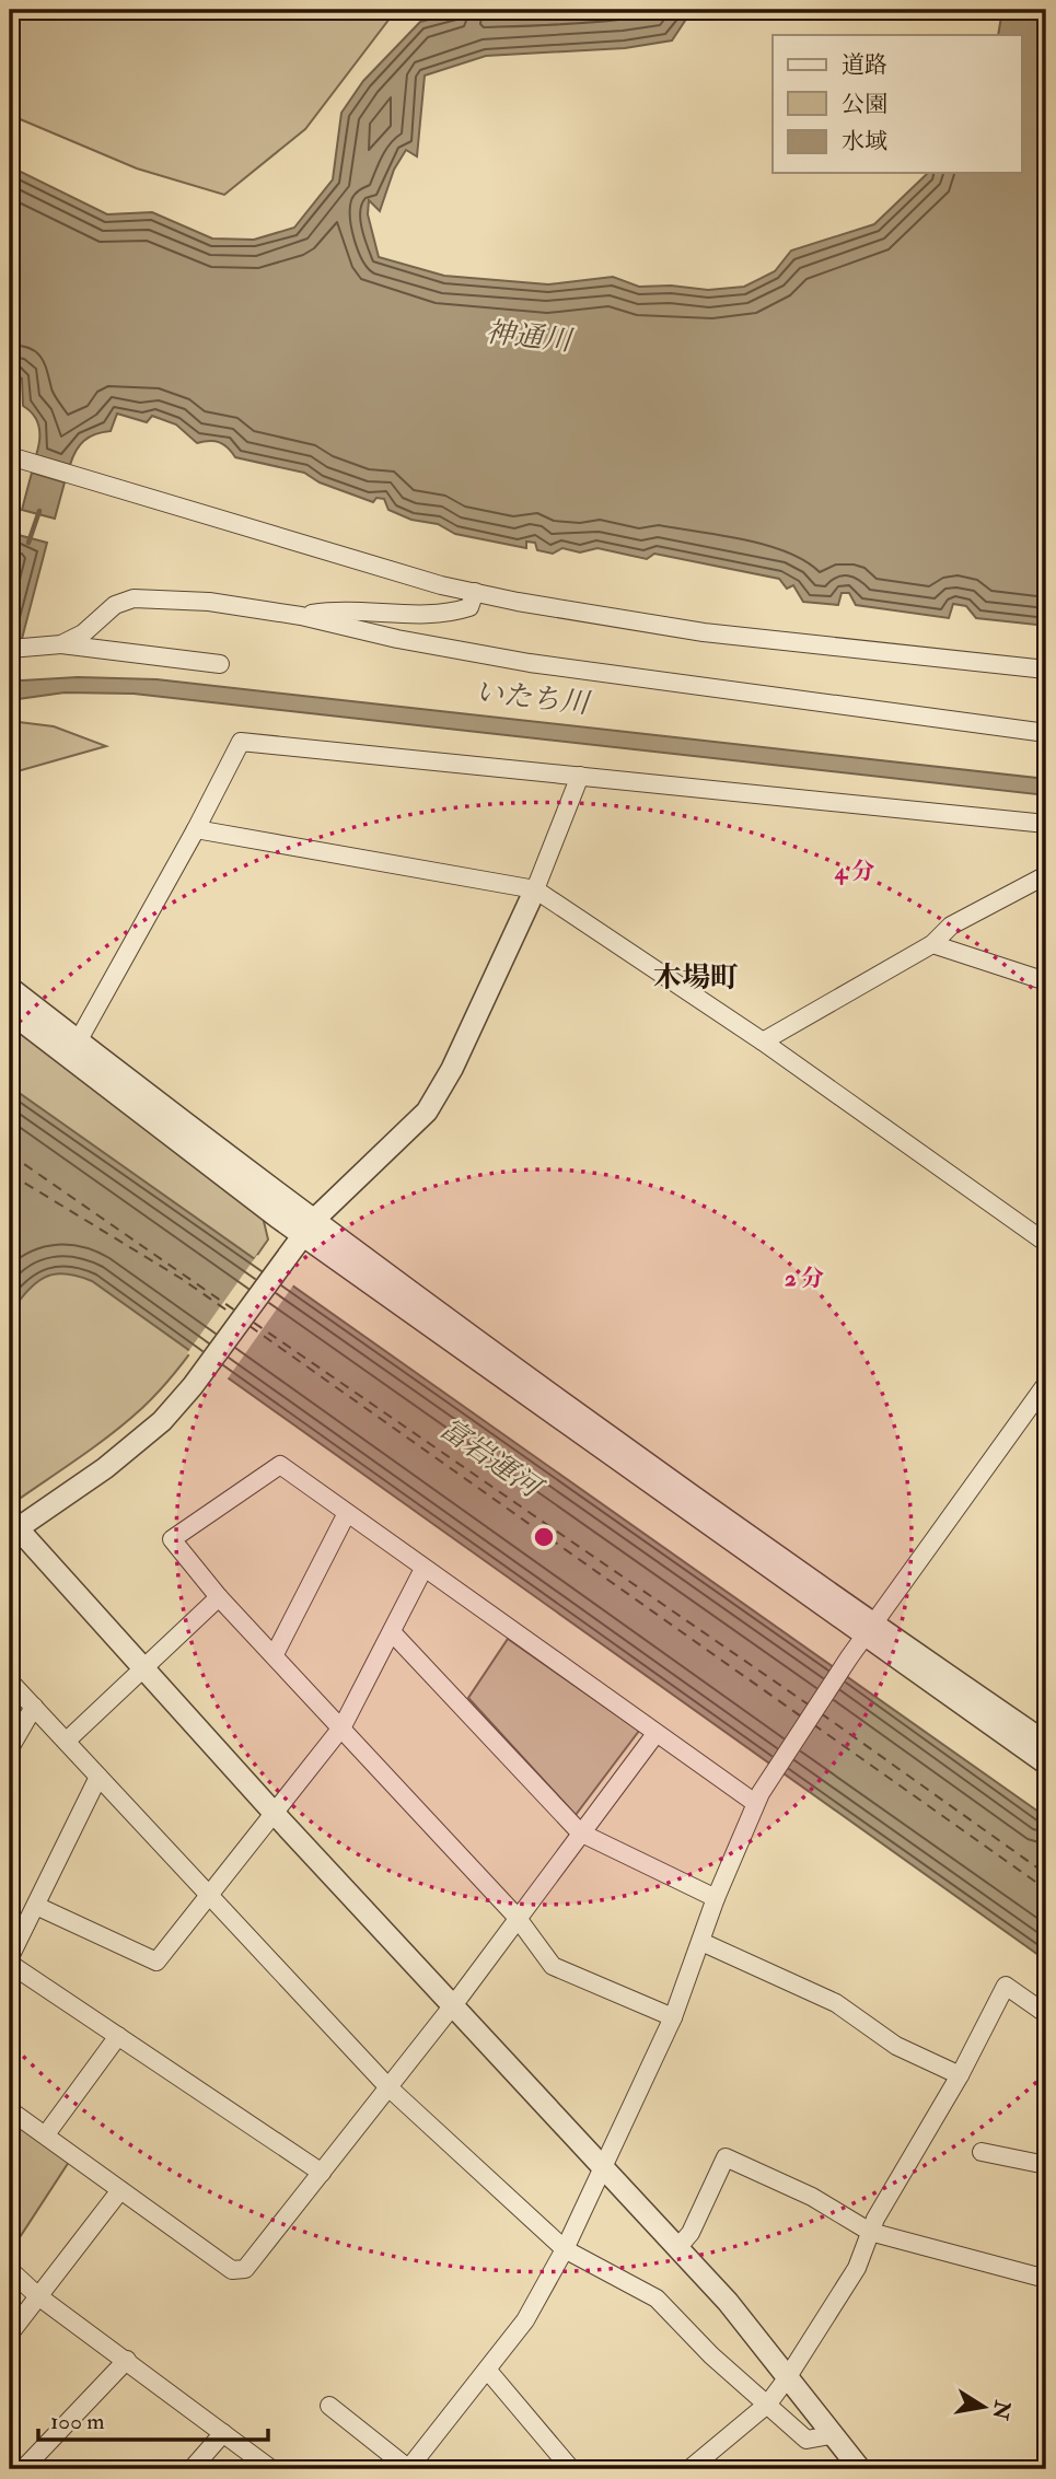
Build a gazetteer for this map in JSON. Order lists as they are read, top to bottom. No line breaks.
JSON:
{"districts":["木場町"],"water":["神通川","いたち川","富岩運河"],"legend":["道路","公園","水域"],"scale_bar":"100 m","north":"right","rings":["4 分","2 分"]}
